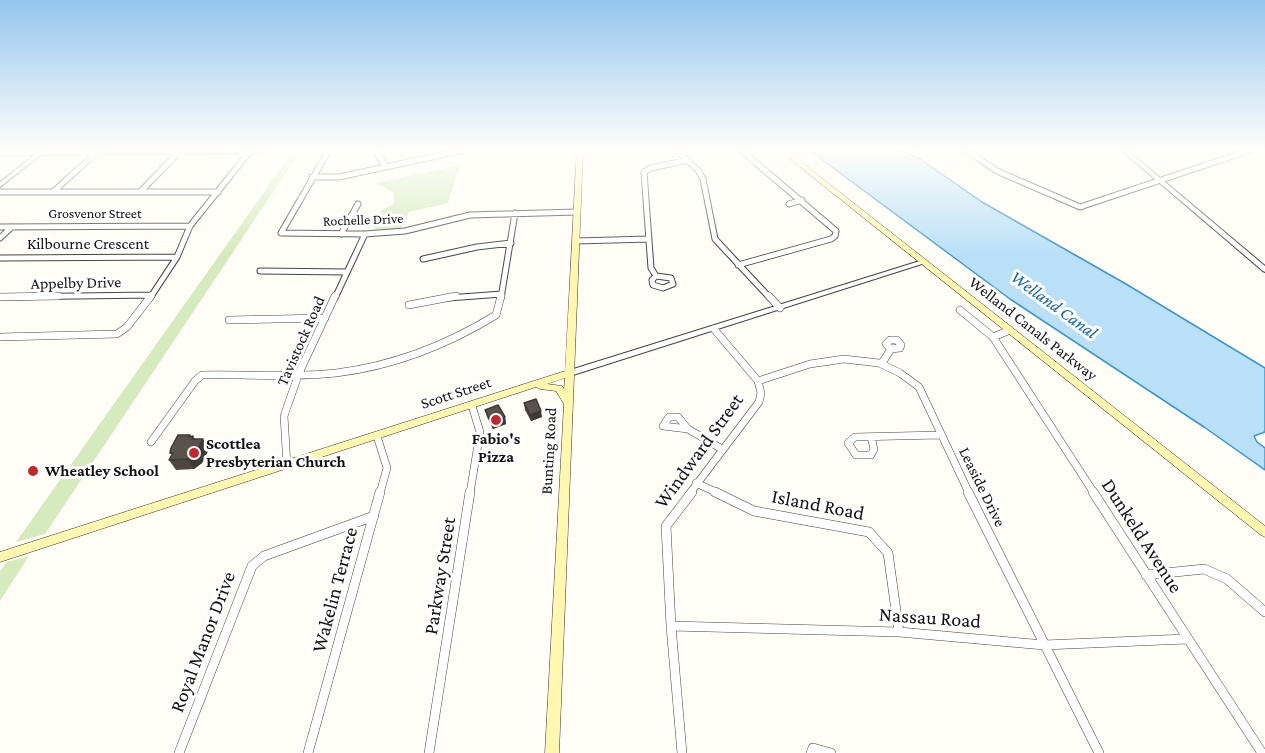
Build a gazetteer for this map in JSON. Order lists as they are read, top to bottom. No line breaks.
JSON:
{"streets":{"main road":["Welland Canals Parkway","Scott Street","Bunting Road"],"street":["Grosvenor Street","Rochelle Drive","Kilbourne Crescent","Appelby Drive","Tavistock Road","Windward Street","Leaside Drive","Island Road","Dunkeld Avenue","Parkway Street","Wakelin Terrace","Nassau Road","Royal Manor Drive"]},"crossings":[["Grosvenor Street","Kilbourne Crescent"],["Rochelle Drive","Tavistock Road"],["Rochelle Drive","Bunting Road"],["Welland Canals Parkway","Scott Street"],["Tavistock Road","Scott Street"],["Scott Street","Bunting Road"],["Scott Street","Windward Street"],["Scott Street","Parkway Street"],["Scott Street","Wakelin Terrace"],["Windward Street","Leaside Drive"],["Windward Street","Island Road"],["Windward Street","Nassau Road"],["Leaside Drive","Nassau Road"],["Island Road","Nassau Road"],["Dunkeld Avenue","Nassau Road"],["Wakelin Terrace","Royal Manor Drive"]],"water":["Welland Canal"],"places":["Fabio's Pizza","Scottlea Presbyterian Church","Wheatley School"]}
